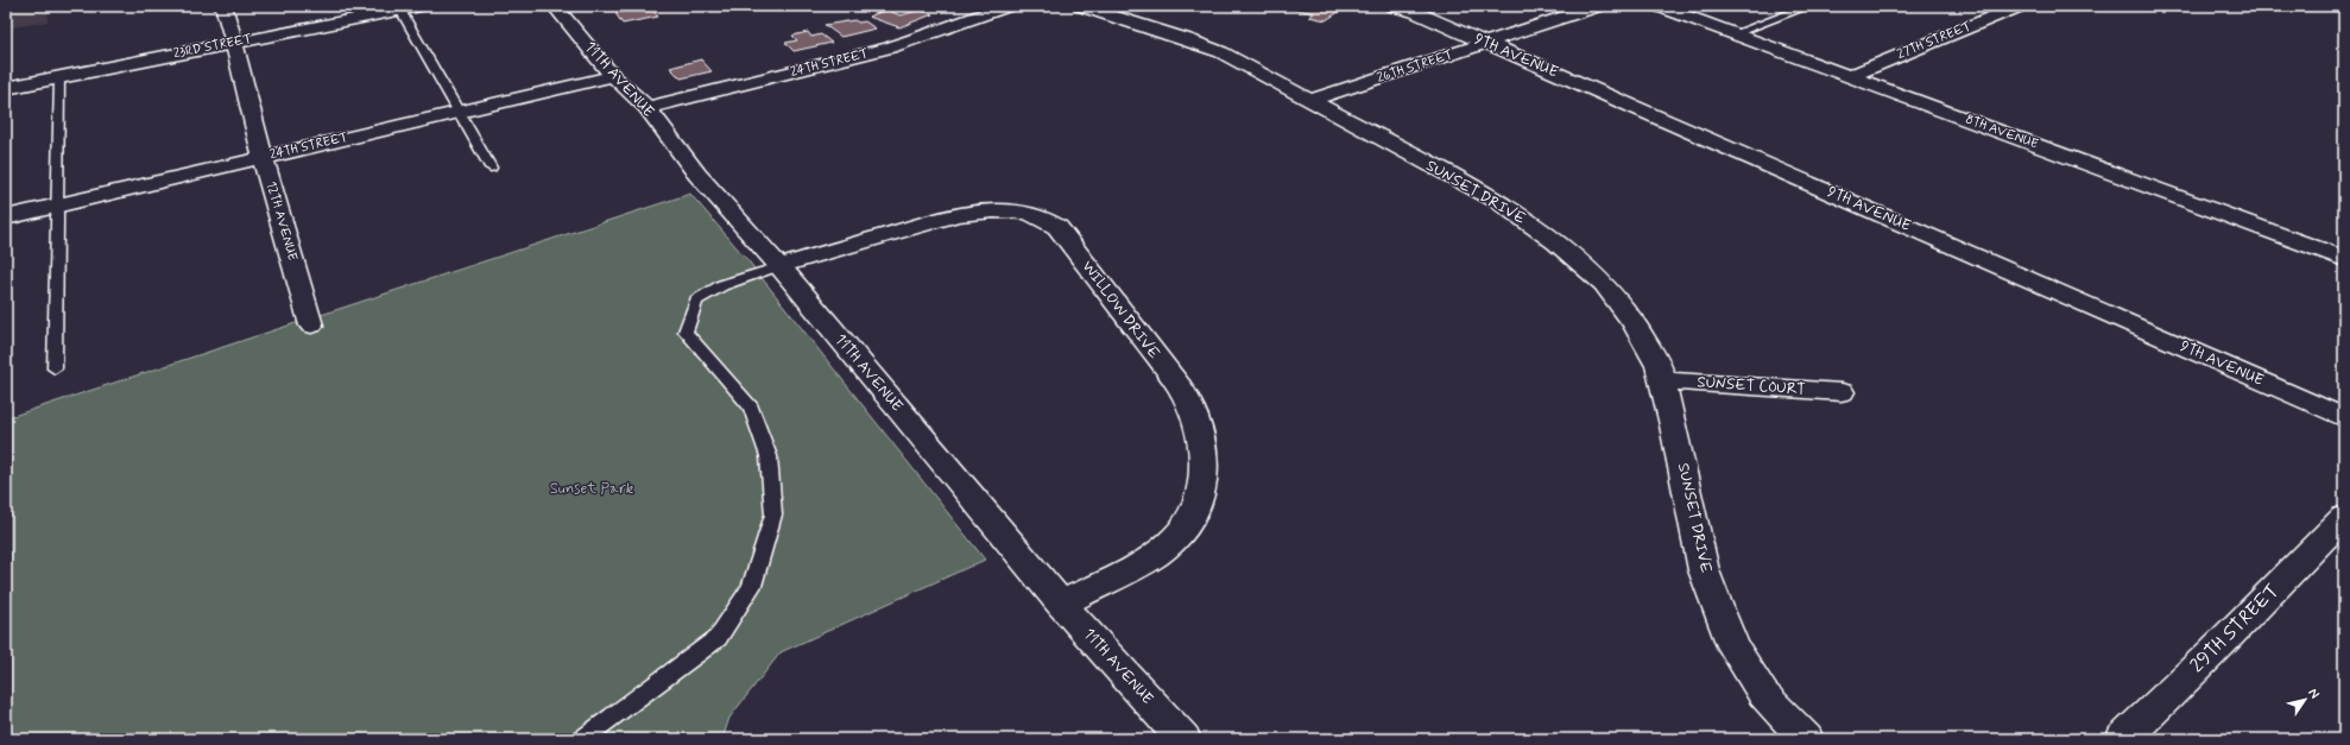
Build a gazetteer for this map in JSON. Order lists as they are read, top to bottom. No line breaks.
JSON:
{"streets":{"street":["27TH STREET","23RD STREET","9TH AVENUE","24TH STREET","26TH STREET","11TH AVENUE","8TH AVENUE","SUNSET DRIVE","12TH AVENUE","WILLOW DRIVE","SUNSET COURT","29TH STREET"]},"crossings":[["27TH STREET","8TH AVENUE"],["23RD STREET","12TH AVENUE"],["9TH AVENUE","26TH STREET"],["24TH STREET","11TH AVENUE"],["24TH STREET","12TH AVENUE"],["26TH STREET","SUNSET DRIVE"],["11TH AVENUE","WILLOW DRIVE"],["SUNSET DRIVE","SUNSET COURT"]],"parks":["Sunset Park"],"north":"top right"}
